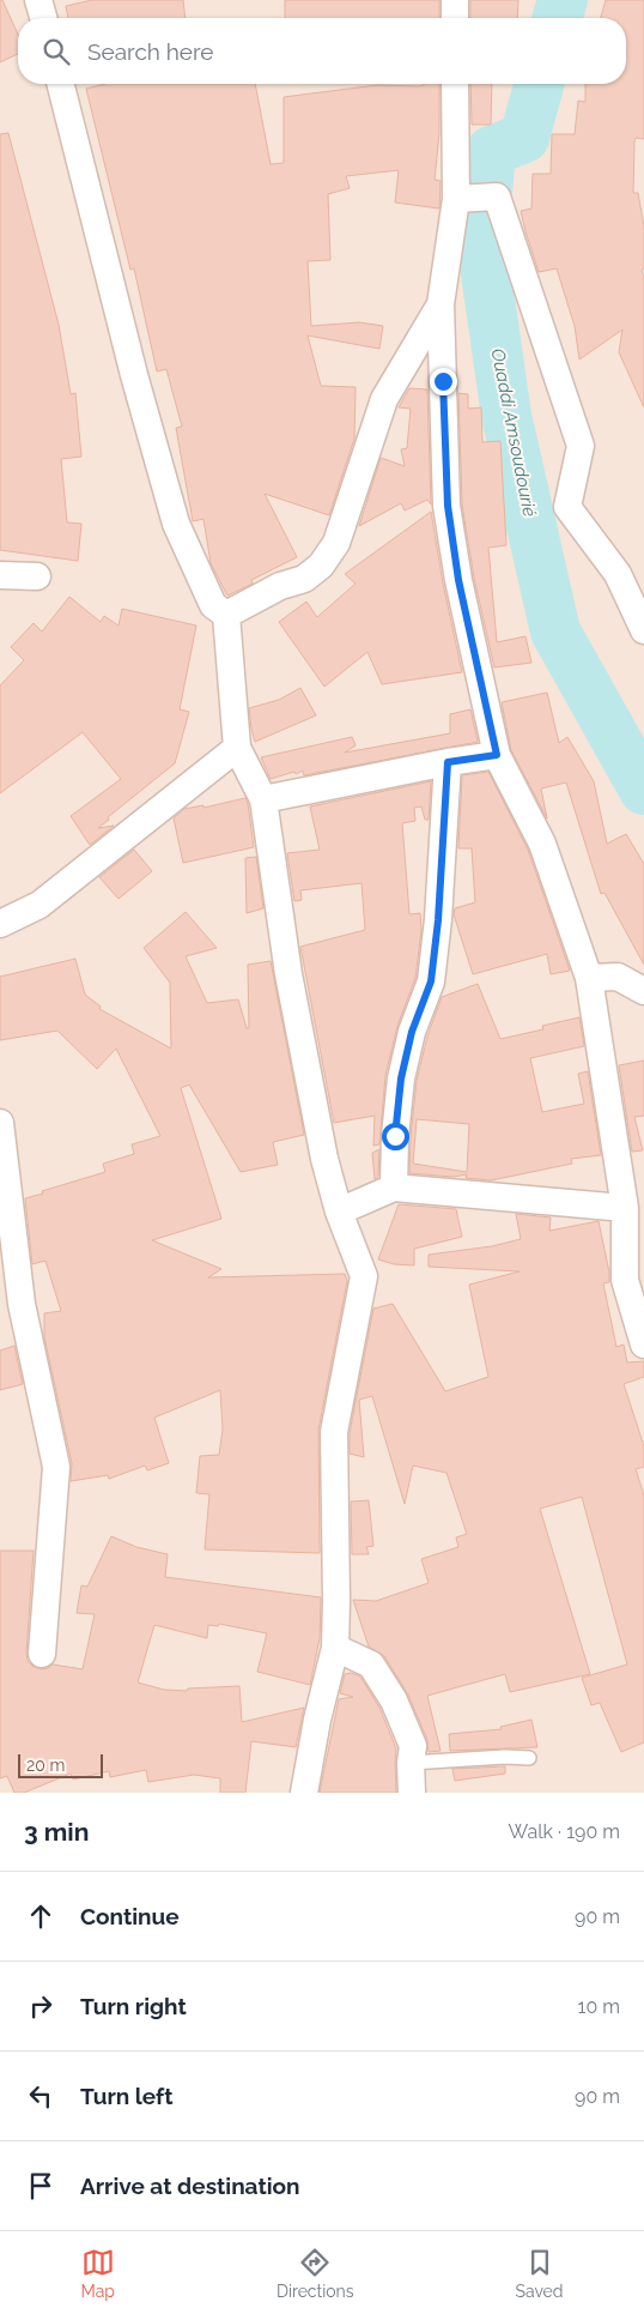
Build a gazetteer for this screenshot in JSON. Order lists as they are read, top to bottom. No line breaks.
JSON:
{"water":["Ouaddi Amsoudourié"],"scale_bar":"20 m","page":{"search":"Search here","scale":"20 m","heading":["3 min","Walk · 190 m"],"list":[["Continue","90 m"],["Turn right","10 m"],["Turn left","90 m"],"Arrive at destination"],"nav":["Map","Directions","Saved"]}}
